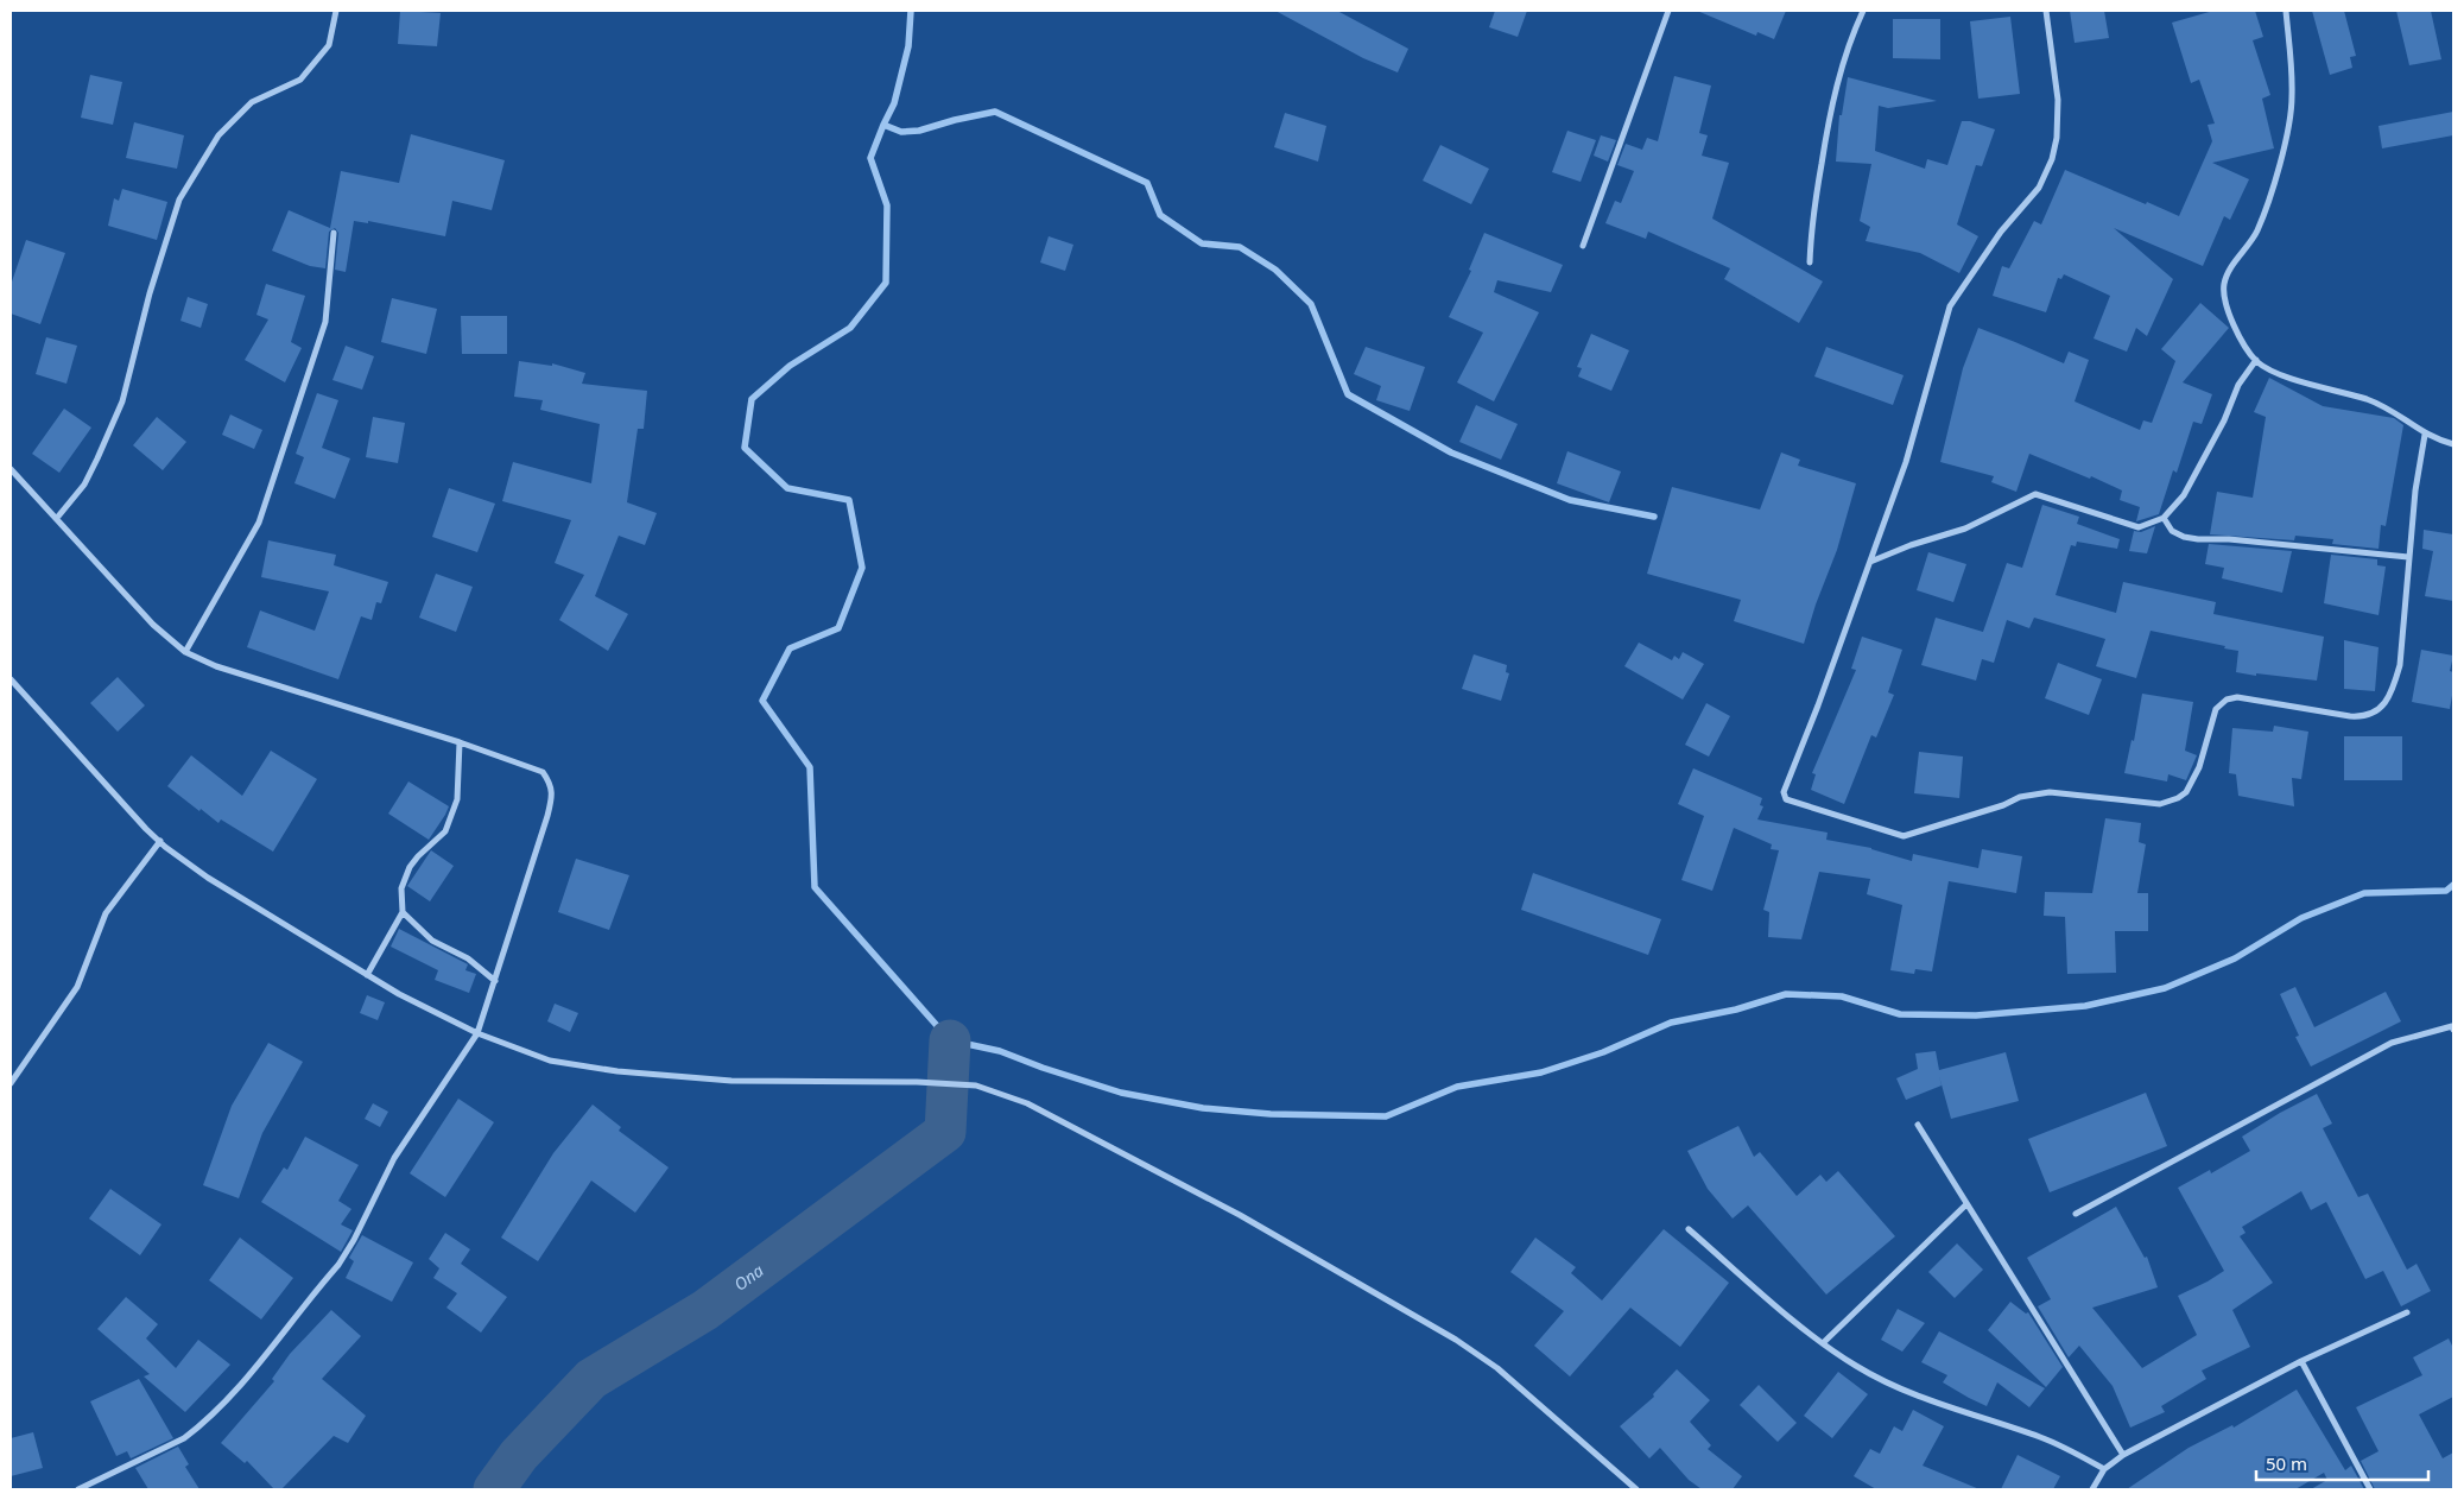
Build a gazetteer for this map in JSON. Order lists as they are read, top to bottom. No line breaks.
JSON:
{"water":["Ona"],"scale_bar":"50 m"}
